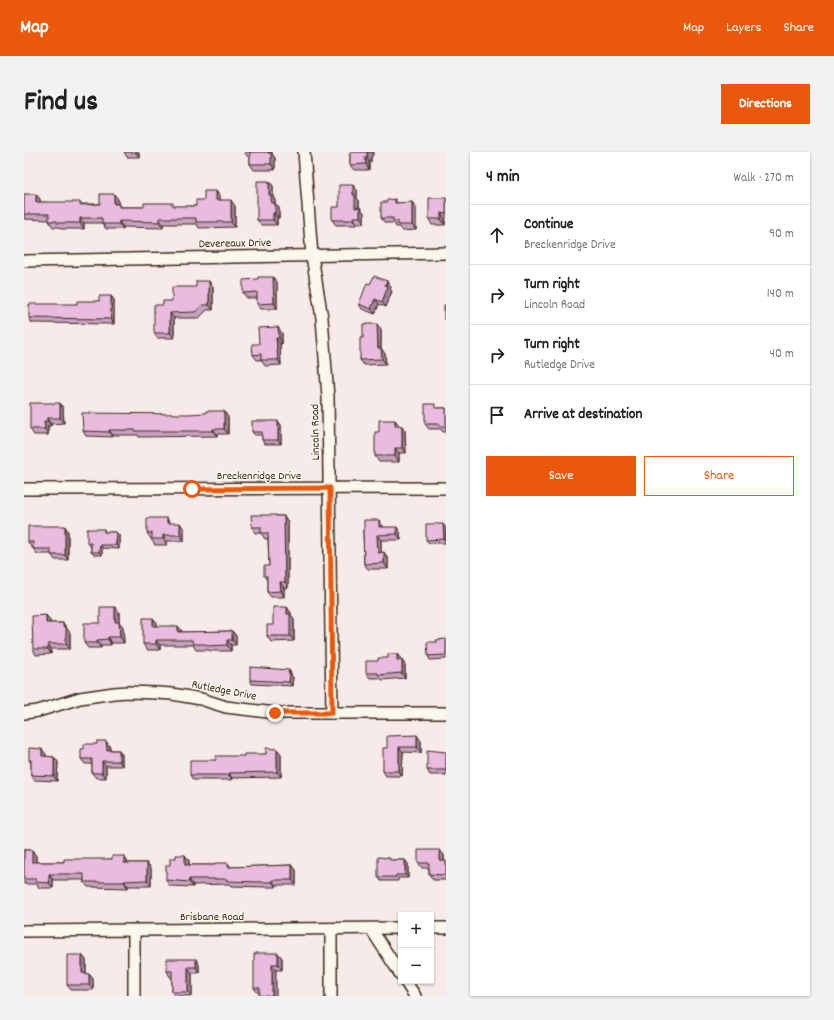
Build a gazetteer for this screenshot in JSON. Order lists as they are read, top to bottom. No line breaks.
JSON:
{"streets":{"street":["Devereaux Drive","Lincoln Road","Breckenridge Drive","Rutledge Drive","Brisbane Road"]},"crossings":[["Devereaux Drive","Lincoln Road"],["Lincoln Road","Breckenridge Drive"],["Lincoln Road","Rutledge Drive"]],"page":{"header":"Map","nav":["Map","Layers","Share"],"title":"Find us","buttons":["Directions",["Save","Share"]],"heading":["4 min","Walk · 270 m"],"list":[["Continue","Breckenridge Drive","90 m"],["Turn right","Lincoln Road","140 m"],["Turn right","Rutledge Drive","40 m"],"Arrive at destination"],"map_buttons":["+","−"]}}
